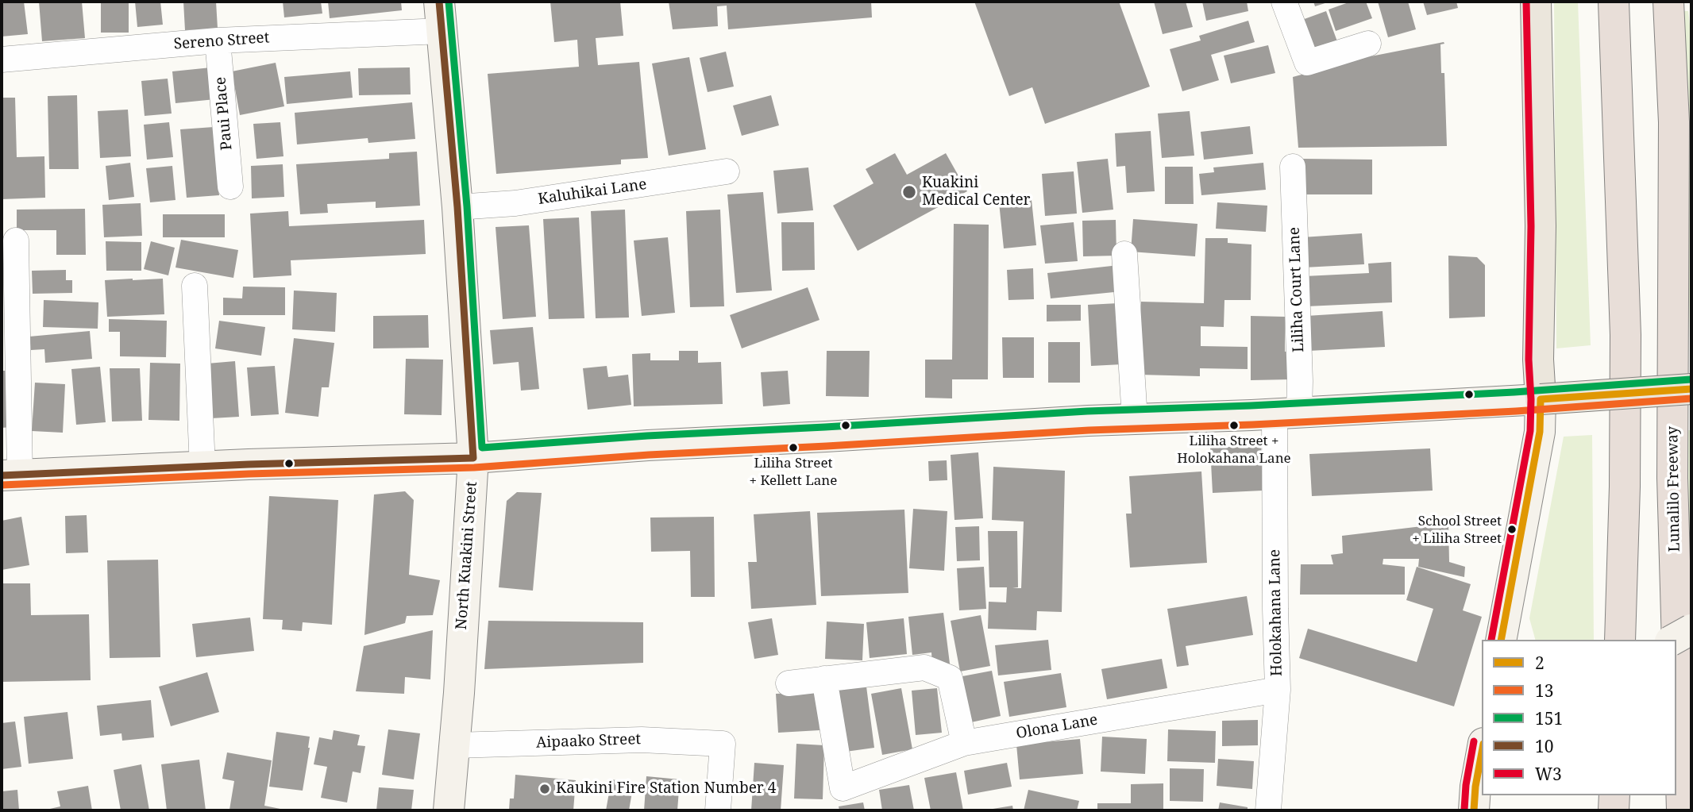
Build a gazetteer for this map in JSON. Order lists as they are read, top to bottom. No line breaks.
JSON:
{"streets":{"highway":["Lunalilo Freeway"],"street":["Sereno Street","Paui Place","Kaluhikai Lane","Liliha Court Lane","North Kuakini Street","Holokahana Lane","Olona Lane","Aipaako Street"]},"crossings":[["Sereno Street","Paui Place"],["Sereno Street","North Kuakini Street"],["Kaluhikai Lane","North Kuakini Street"],["Liliha Court Lane","Holokahana Lane"],["North Kuakini Street","Aipaako Street"],["Holokahana Lane","Olona Lane"]],"places":["Kuakini Medical Center","Liliha Street + Holokahana Lane","Liliha Street + Kellett Lane","School Street + Liliha Street","Kaukini Fire Station Number 4"],"lines":["transit line 151","transit line 10","transit line W3","transit line 2","transit line 13"],"legend":["2","13","151","10","W3"]}
